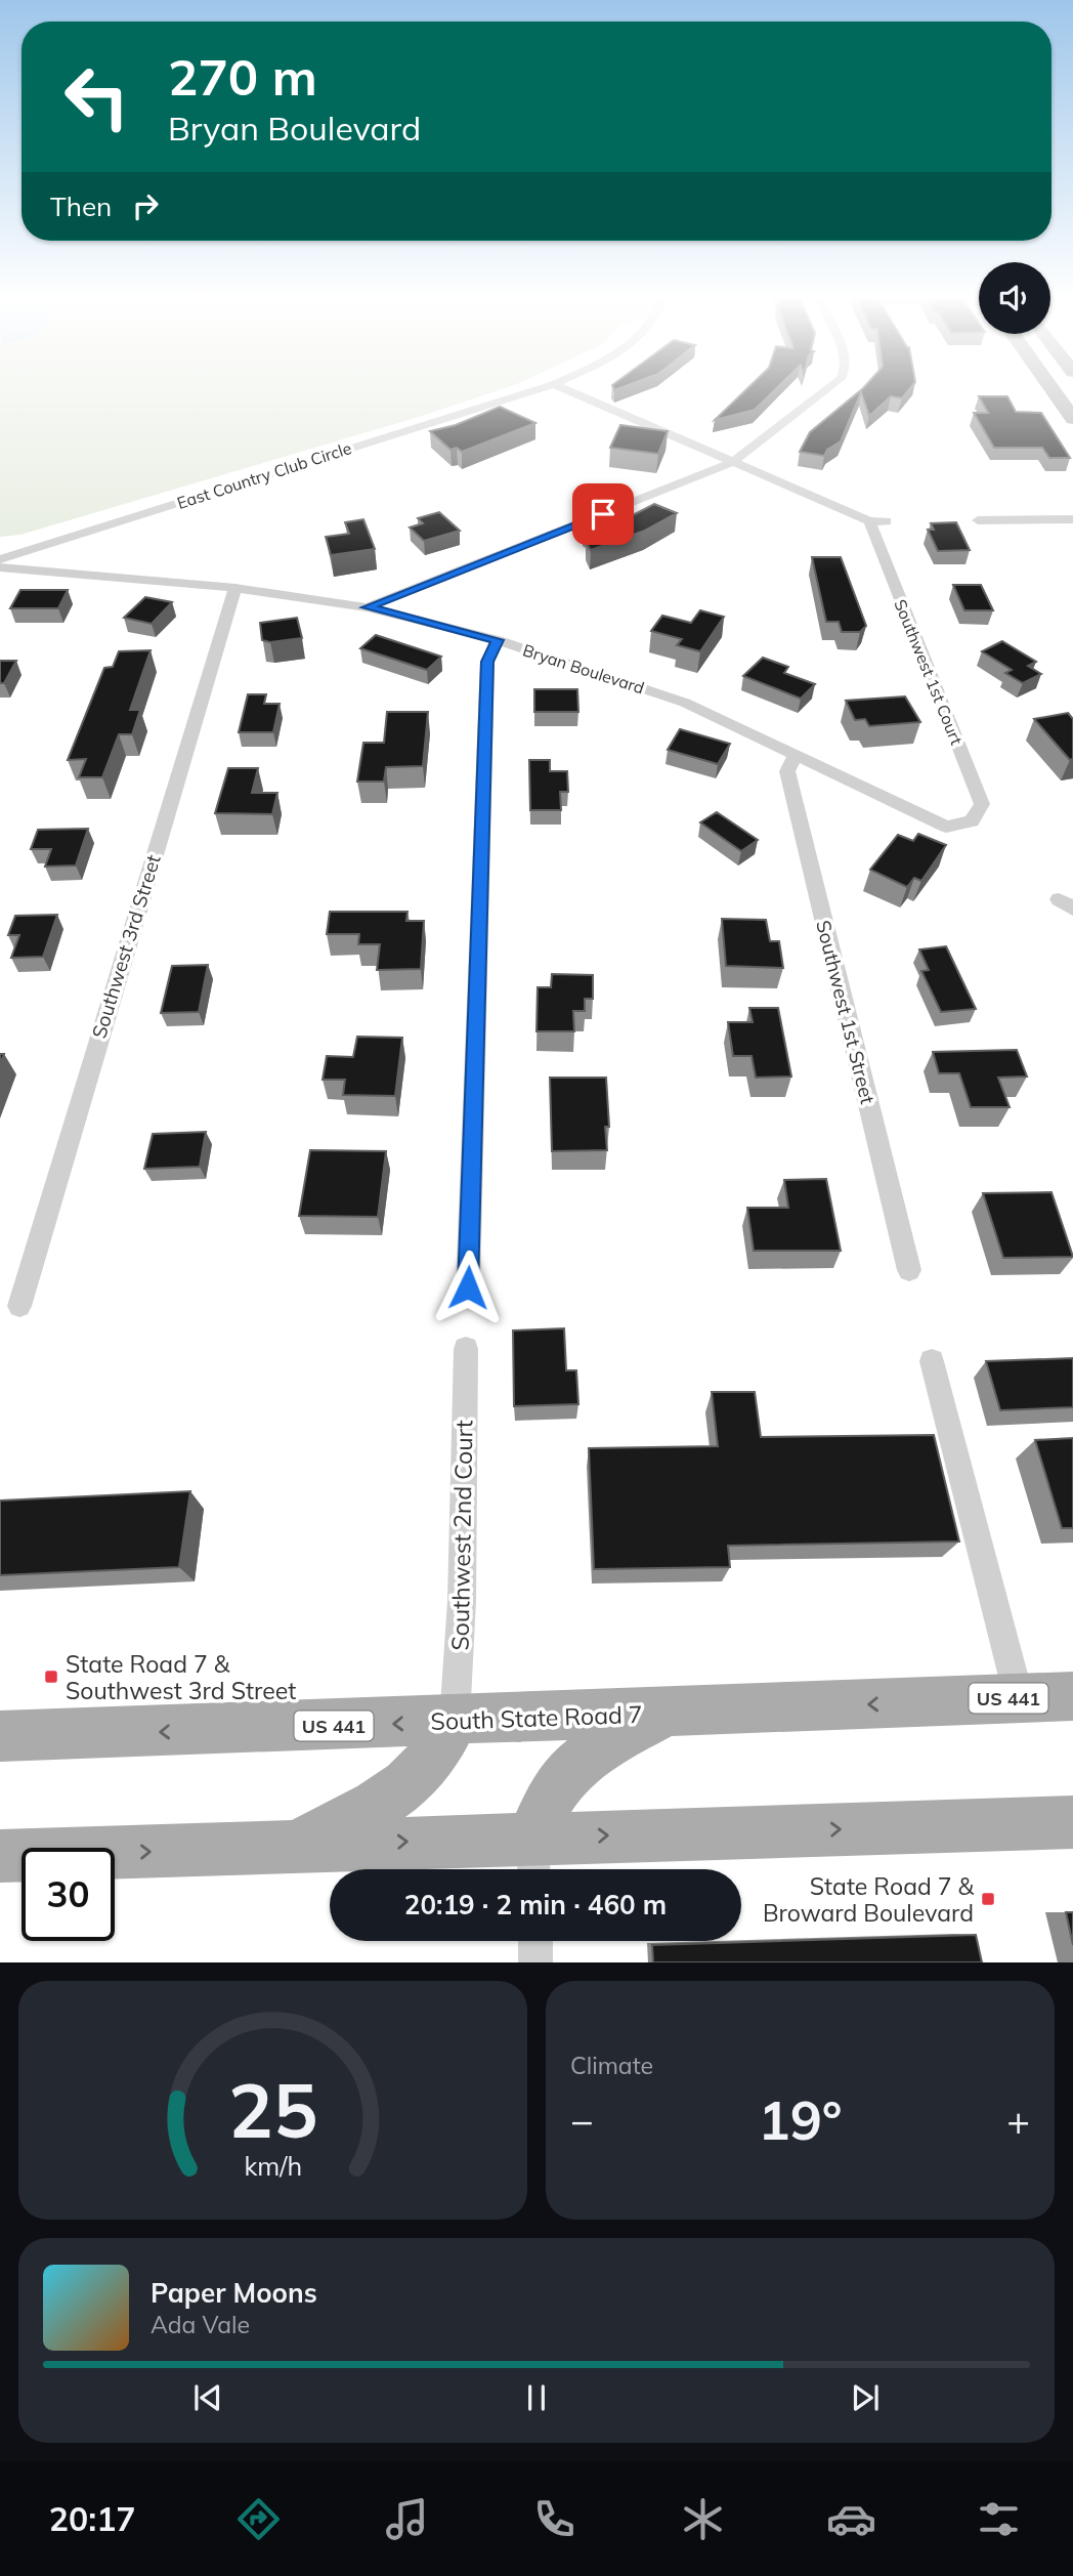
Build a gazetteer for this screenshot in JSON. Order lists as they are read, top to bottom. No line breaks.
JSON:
{"streets":{"main road":["US 441","South State Road 7"],"street":["East Country Club Circle","Bryan Boulevard","Southwest 1st Court","Southwest 3rd Street","Southwest 1st Street","Southwest 2nd Court"]},"crossings":[["Bryan Boulevard","Southwest 1st Court"],["Bryan Boulevard","Southwest 3rd Street"],["Bryan Boulevard","Southwest 1st Street"],["Southwest 2nd Court","South State Road 7"]],"places":{"transit":["State Road 7 & Southwest 3rd Street","State Road 7 & Broward Boulevard"]},"page":{"turn":["270 m","Bryan Boulevard"],"then":"Then","limit":"30","trip":"20:19 · 2 min · 460 m","tile":"Climate","heat":["−","19°","+"],"song":["Paper Moons","Ada Vale"],"tabs":"20:17","gauge":["25","km/h"]}}
